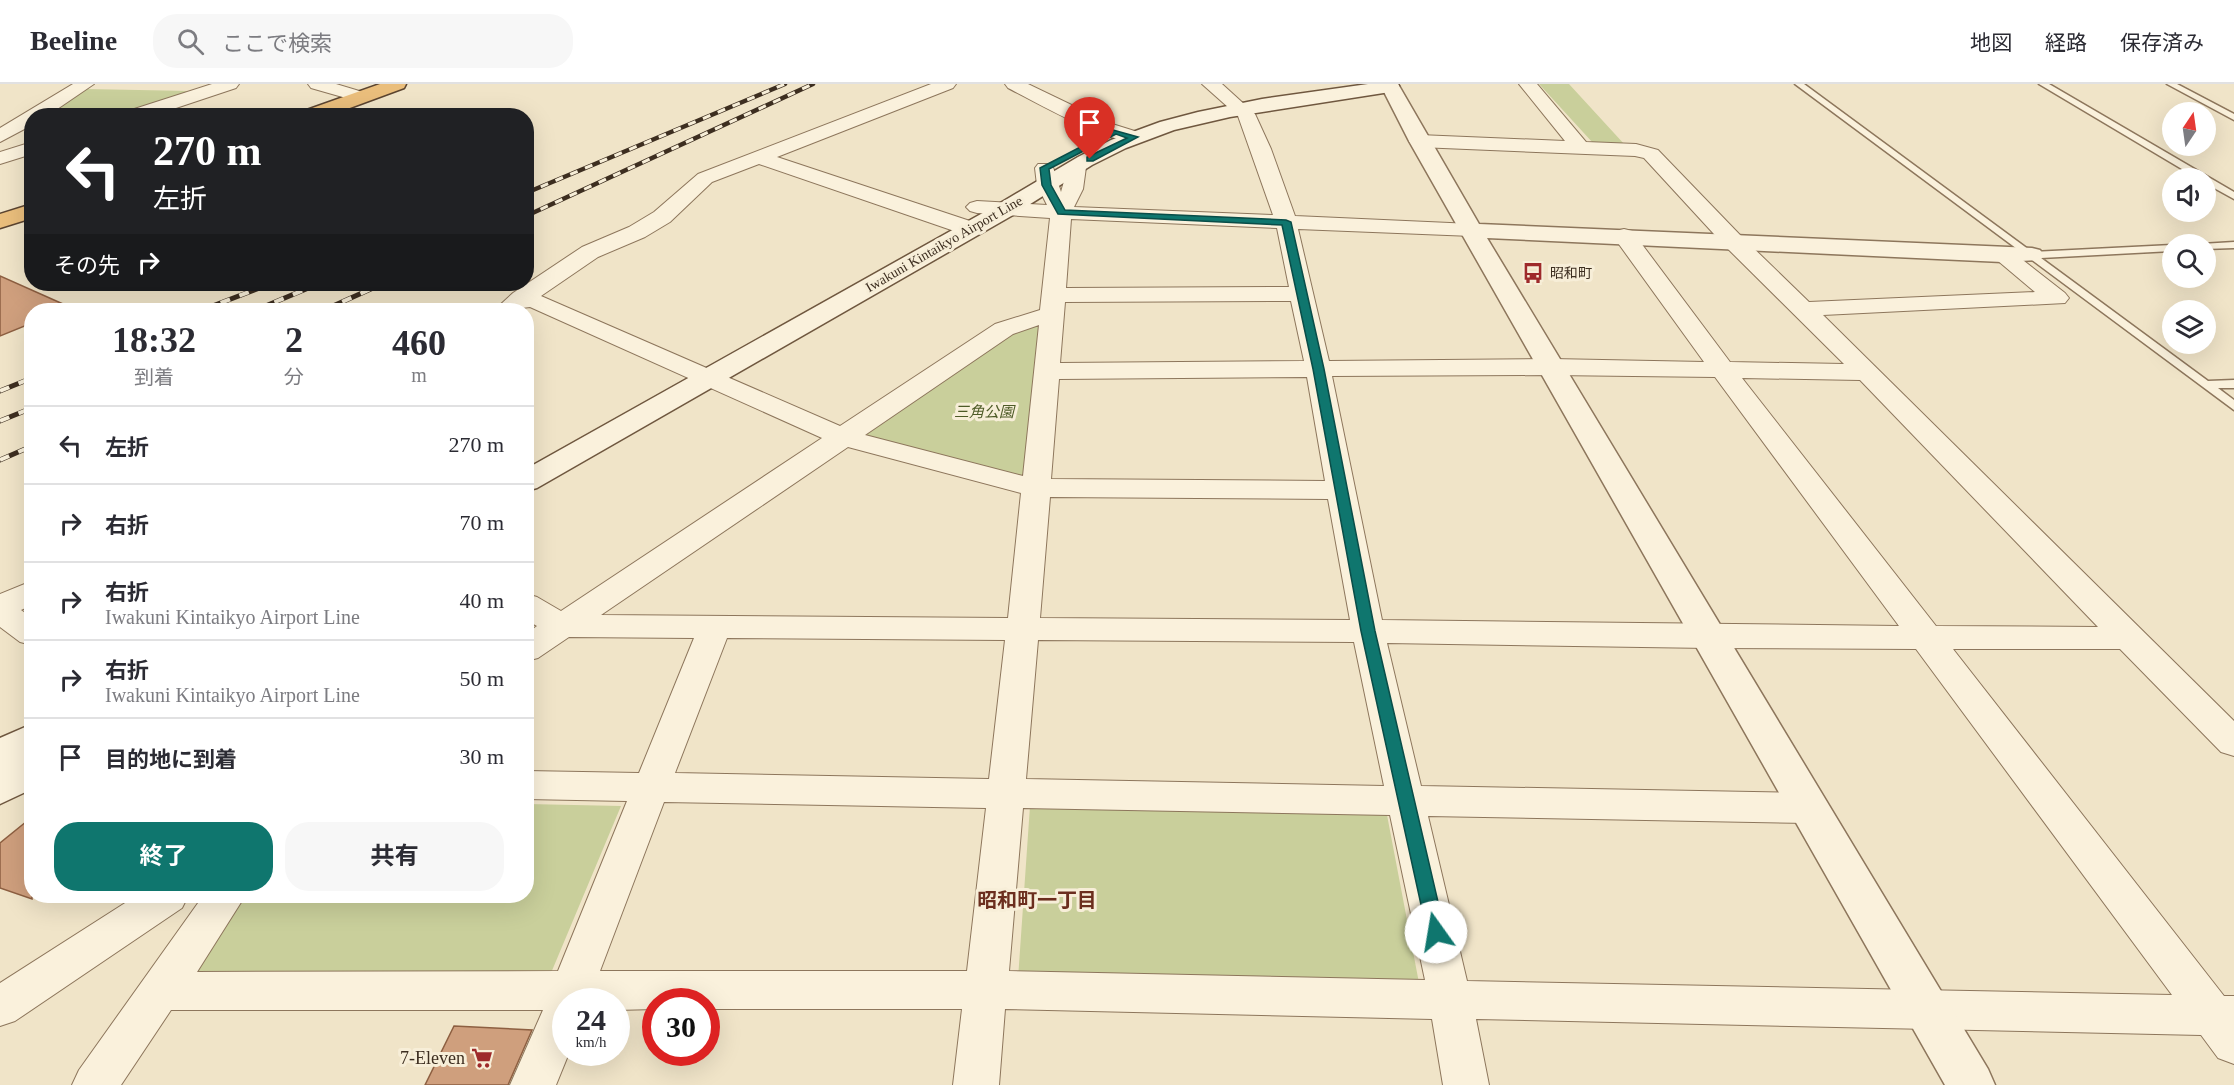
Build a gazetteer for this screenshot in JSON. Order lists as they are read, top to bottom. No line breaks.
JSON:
{"streets":{"street":["Iwakuni Kintaikyo Airport Line"]},"districts":["昭和町一丁目"],"parks":["三角公園"],"places":{"bus stop":["昭和町"],"supermarket":["7-Eleven"]},"north":"top","page":{"header":"Beeline","search":"ここで検索","nav":["地図","経路","保存済み"],"turn":["270 m","左折"],"then":"その先","eta":["18:32","到着","2","分","460","m"],"list":[{"name":"左折","value":"270 m"},{"name":"右折","value":"70 m"},{"name":"右折","note":"Iwakuni Kintaikyo Airport Line","value":"40 m"},{"name":"右折","note":"Iwakuni Kintaikyo Airport Line","value":"50 m"},{"name":"目的地に到着","value":"30 m"}],"buttons":["終了","共有"],"speed":"24 km/h","limit":"30"}}
